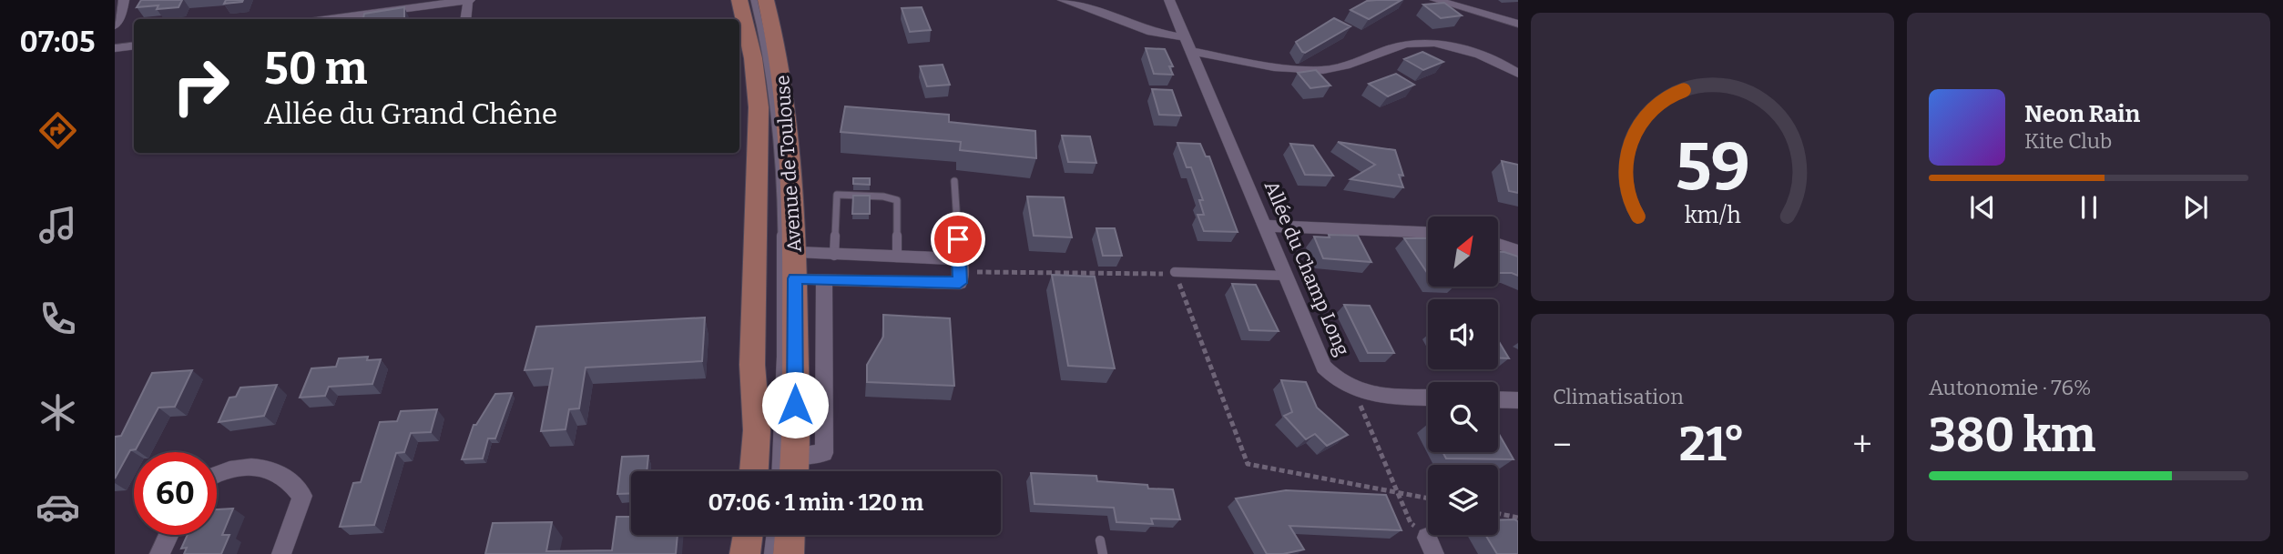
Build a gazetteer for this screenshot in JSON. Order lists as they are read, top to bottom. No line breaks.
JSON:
{"streets":{"main road":["Avenue de Toulouse"],"street":["Allée du Champ Long"]},"north":"top right","page":{"tabs":"07:05","turn":["50 m","Allée du Grand Chêne"],"song":["Neon Rain","Kite Club"],"tile":["Climatisation",["Autonomie · 76%","380 km"]],"heat":["−","21°","+"],"limit":"60","trip":"07:06 · 1 min · 120 m","gauge":["59","km/h"]}}
